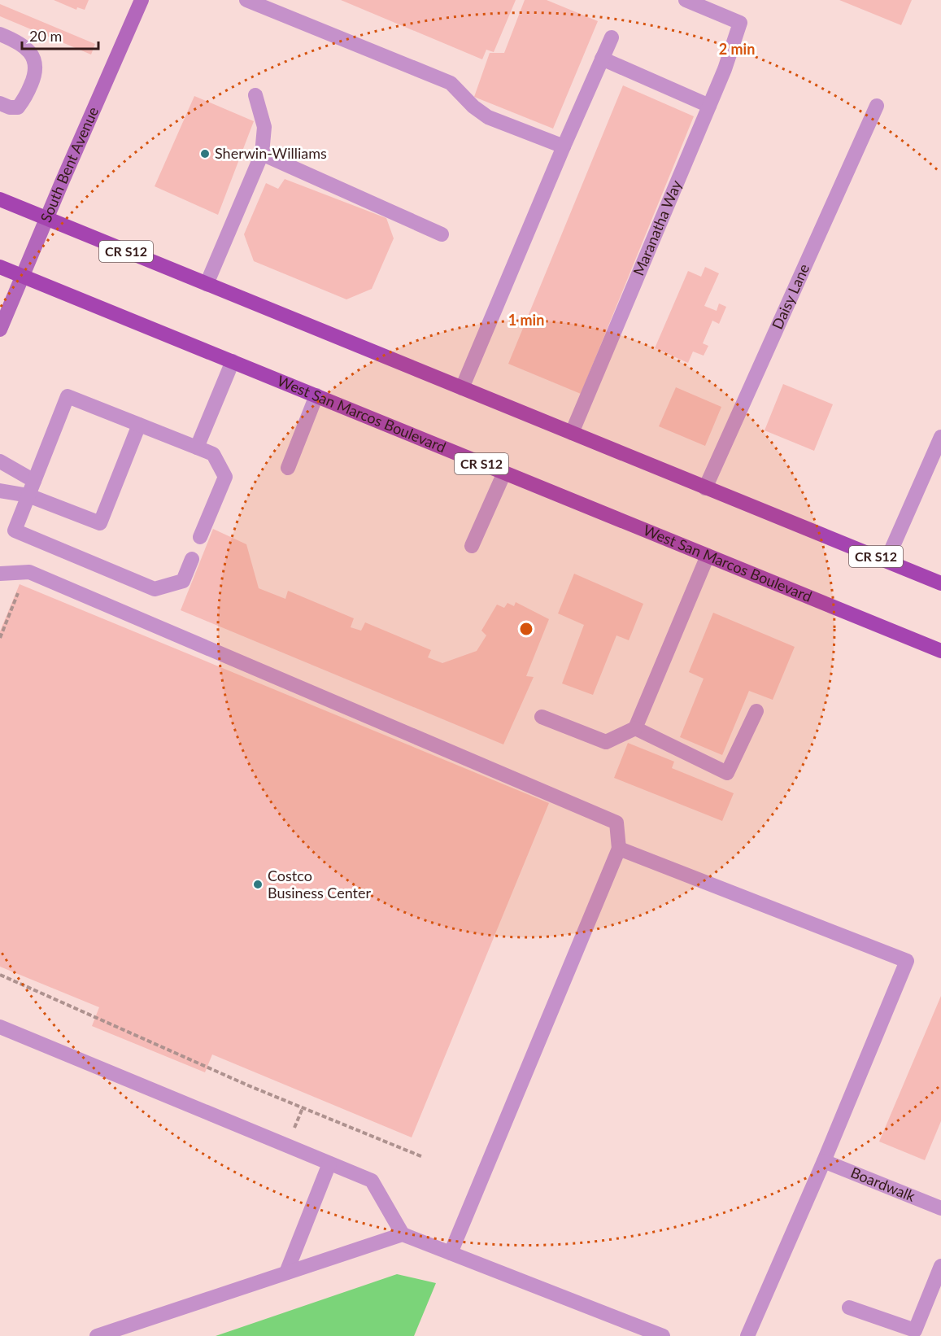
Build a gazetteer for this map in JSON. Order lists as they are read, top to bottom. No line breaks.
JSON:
{"streets":{"main road":["CR S12","West San Marcos Boulevard"],"street":["South Bent Avenue","Maranatha Way","Daisy Lane","Boardwalk"]},"crossings":[["South Bent Avenue","CR S12"],["South Bent Avenue","West San Marcos Boulevard"],["Maranatha Way","CR S12"],["CR S12","Daisy Lane"]],"places":["Sherwin-Williams","Costco Business Center"],"scale_bar":"20 m","rings":["2 min","1 min"]}
